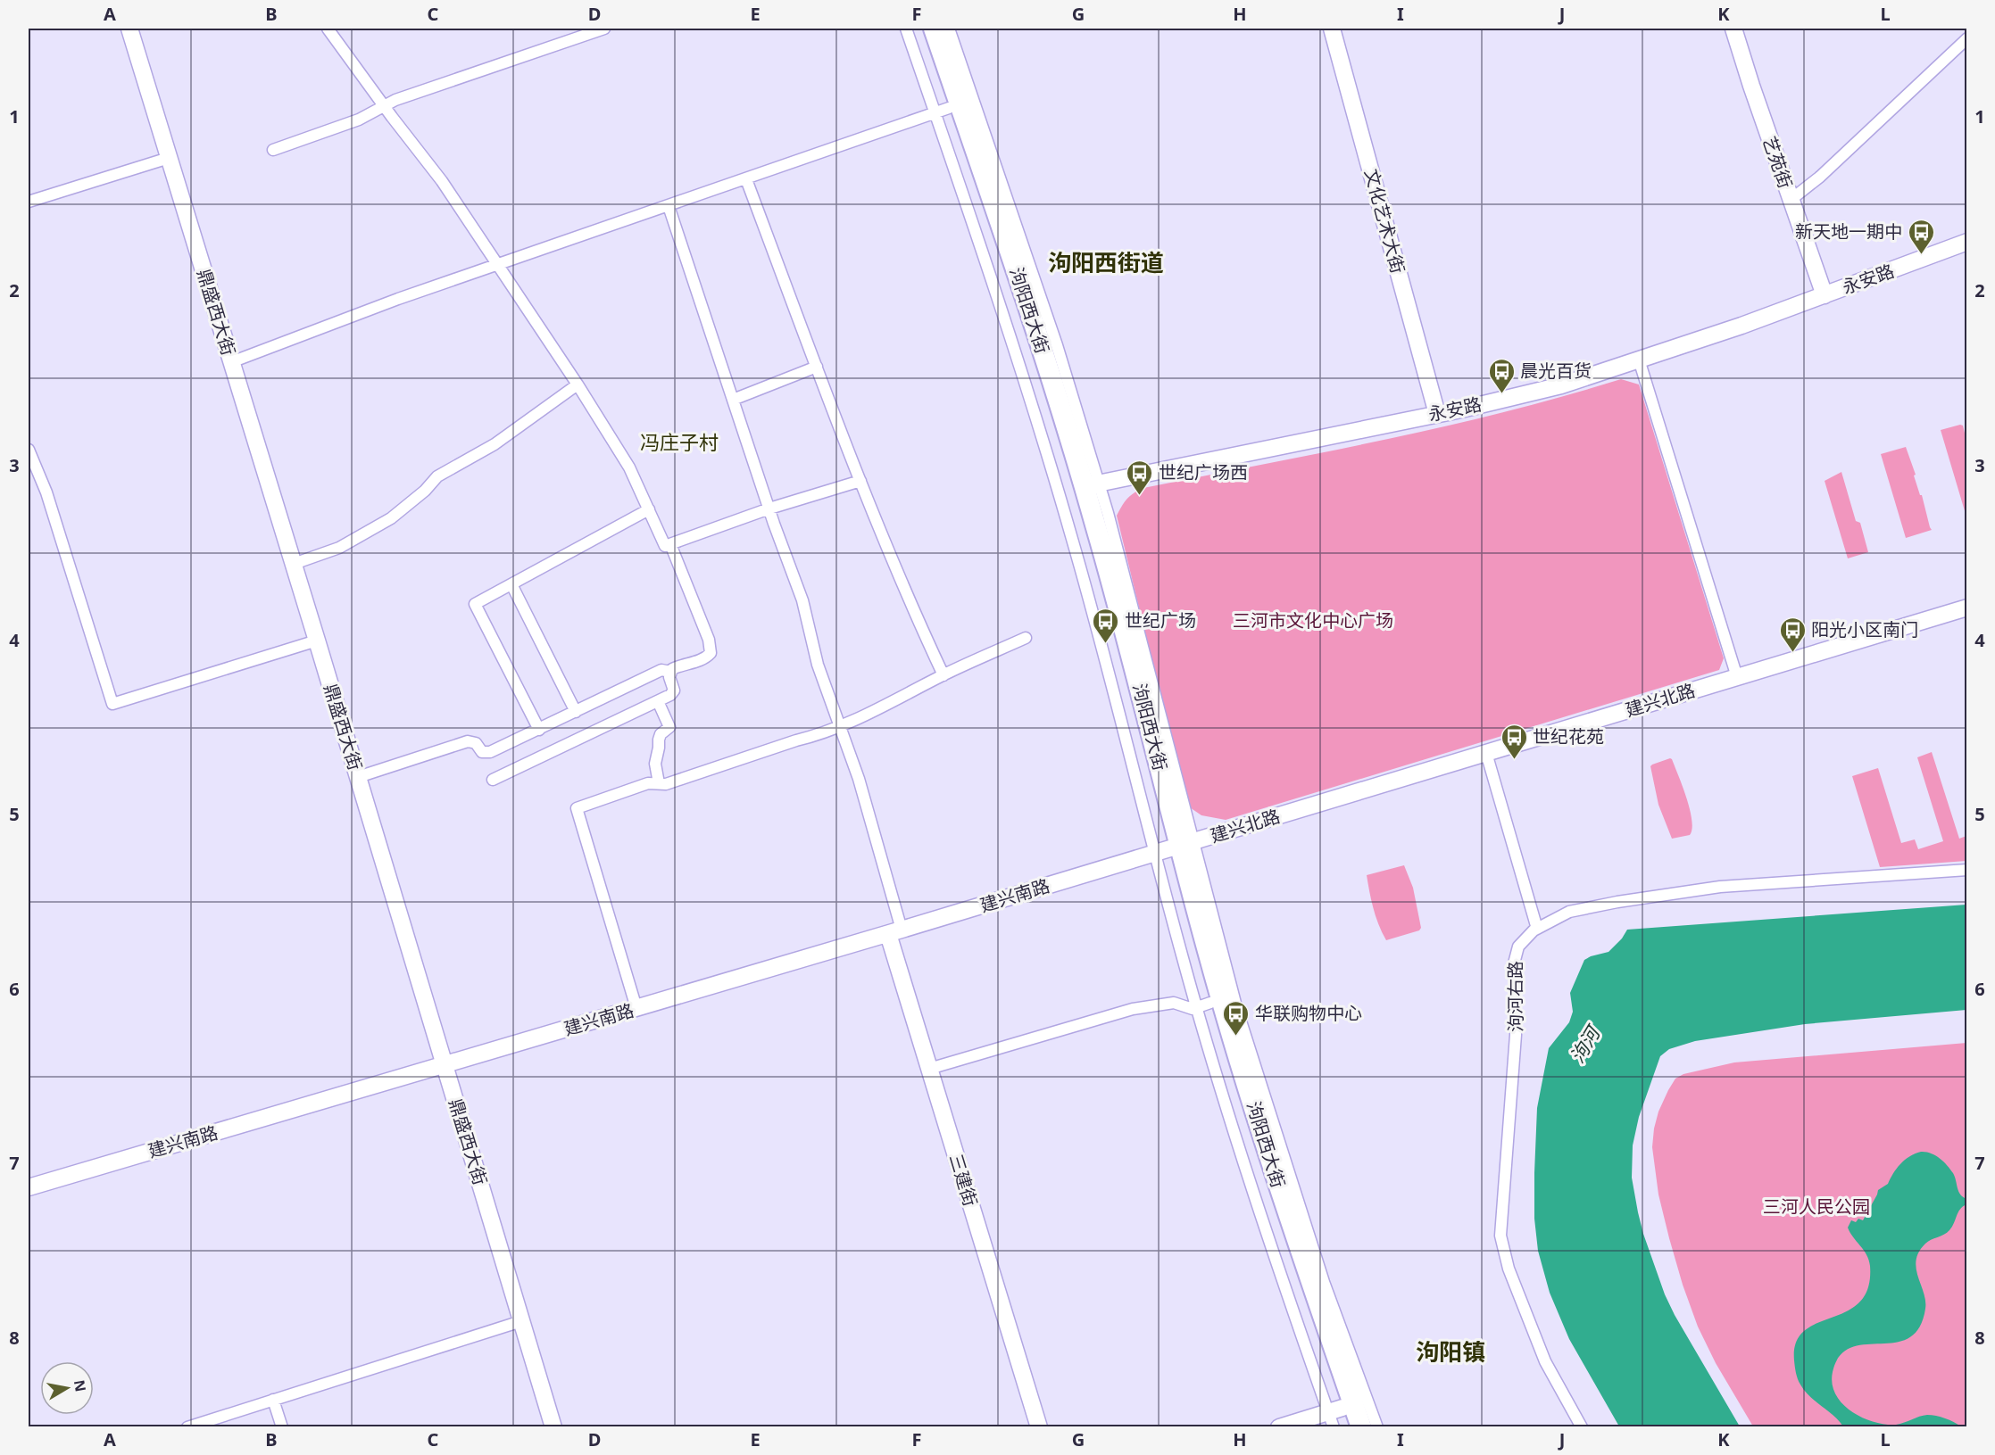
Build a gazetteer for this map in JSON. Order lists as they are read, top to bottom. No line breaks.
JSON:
{"streets":{"highway":["泃阳西大街"],"street":["艺苑街","文化艺术大街","永安路","鼎盛西大街","建兴北路","建兴南路","泃河右路","三建街"]},"crossings":[["艺苑街","永安路"],["文化艺术大街","永安路"],["永安路","泃阳西大街"],["泃阳西大街","建兴北路"],["泃阳西大街","建兴南路"],["鼎盛西大街","建兴南路"],["建兴北路","建兴南路"],["建兴南路","三建街"]],"districts":["泃阳西街道","冯庄子村","泃阳镇"],"water":["泃河"],"parks":["三河市文化中心广场","三河人民公园"],"places":{"bus stop":["新天地一期中","晨光百货","世纪广场西","世纪广场","阳光小区南门","世纪花苑","华联购物中心"]},"north":"right","grid":{"columns":["A","B","C","D","E","F","G","H","I","J","K","L"],"rows":["1","2","3","4","5","6","7","8"]}}
